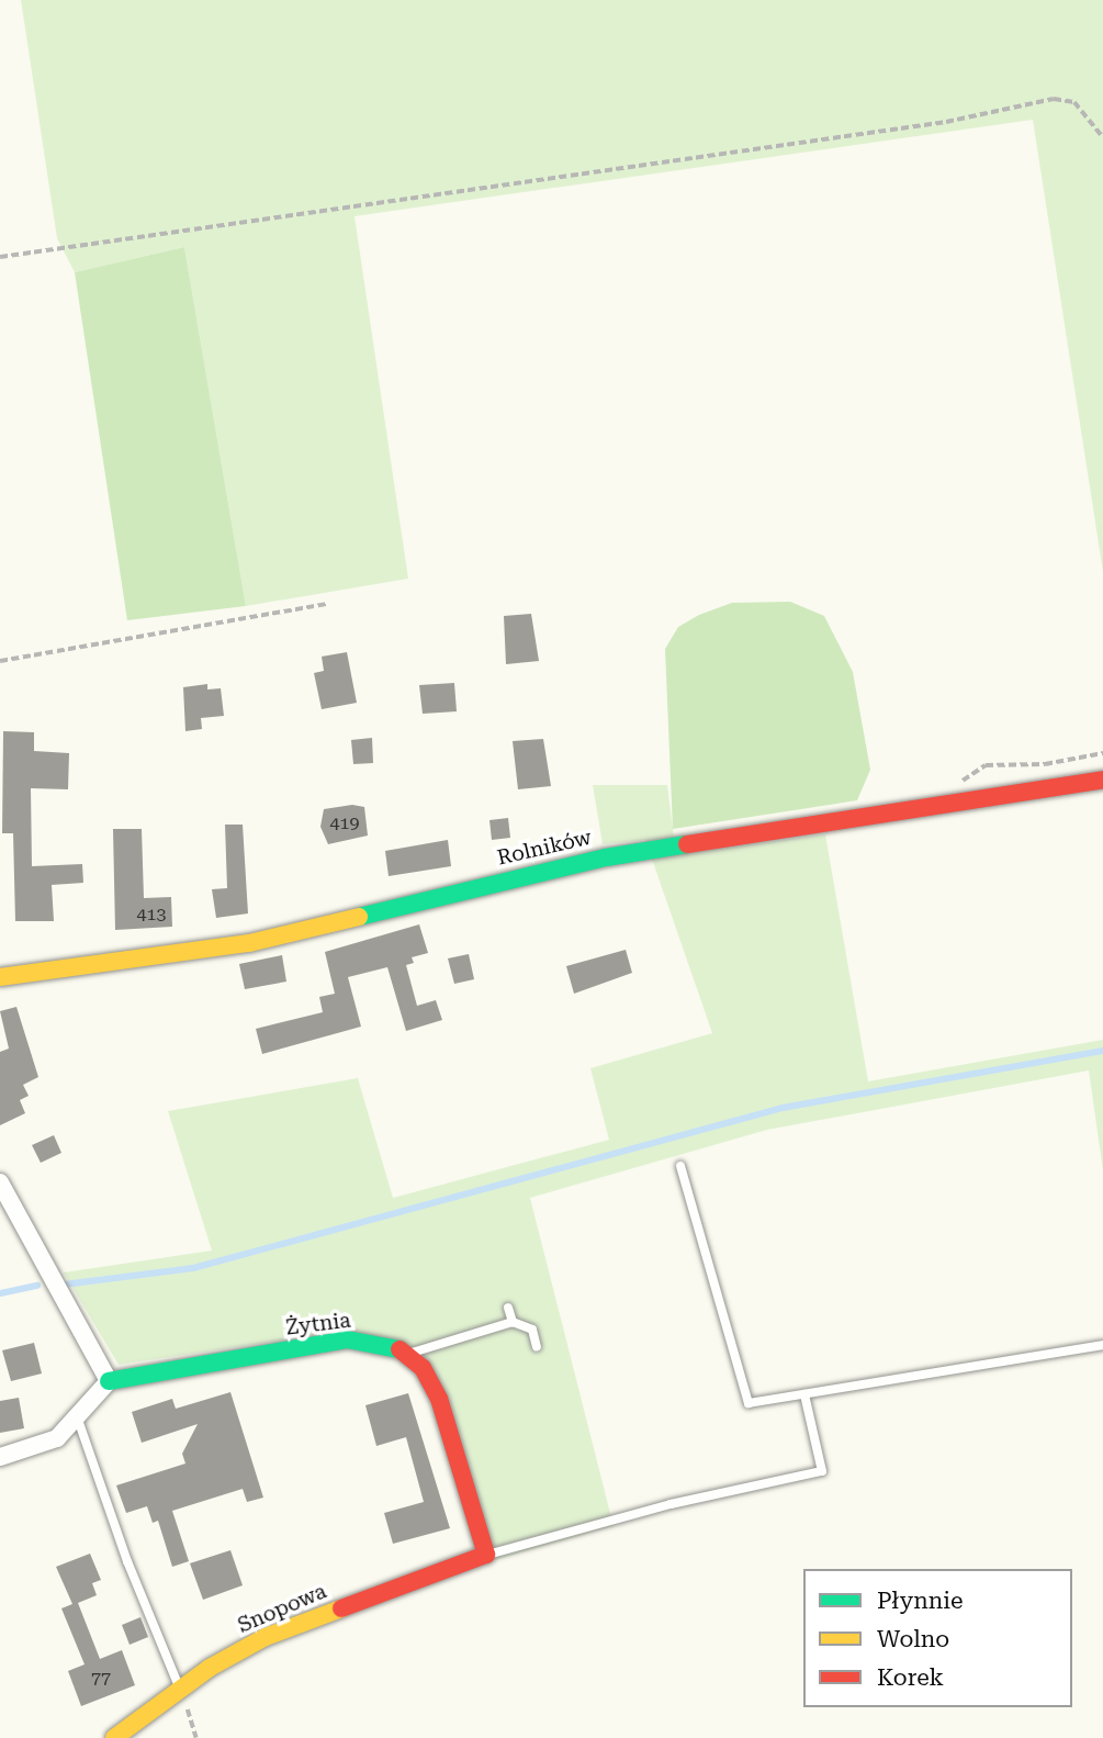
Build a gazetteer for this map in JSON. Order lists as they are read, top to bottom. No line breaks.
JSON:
{"streets":{"street":["Rolników","Żytnia","Snopowa"]},"house_numbers":["419","413","77"],"legend":["Płynnie","Wolno","Korek"]}
